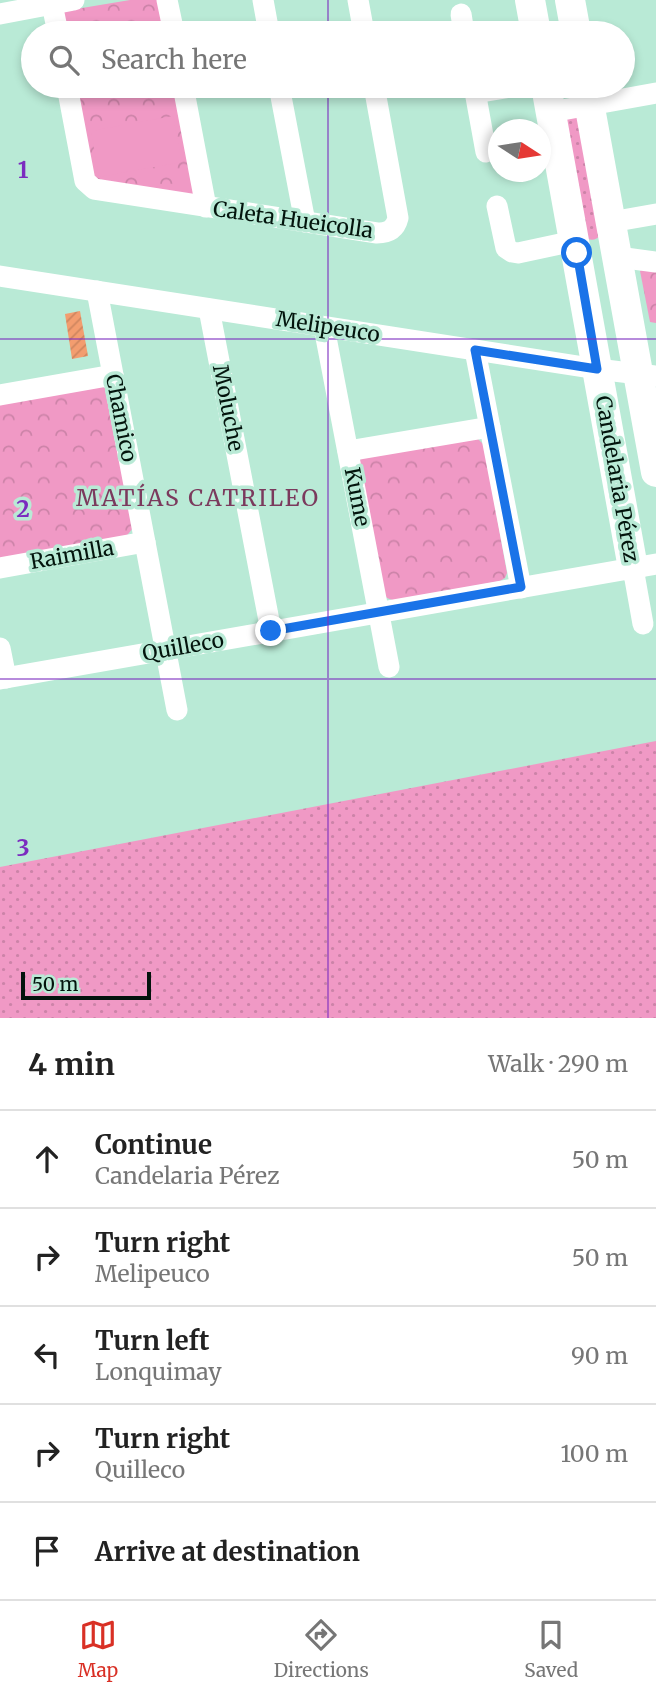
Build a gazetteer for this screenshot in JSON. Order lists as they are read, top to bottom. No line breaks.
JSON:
{"streets":{"street":["Caleta Hueicolla","Melipeuco","Moluche","Chamico","Candelaria Pérez","Kume","Raimilla","Quilleco"]},"crossings":[["Melipeuco","Moluche"],["Melipeuco","Chamico"],["Melipeuco","Candelaria Pérez"],["Melipeuco","Kume"],["Moluche","Quilleco"],["Chamico","Raimilla"],["Chamico","Quilleco"],["Candelaria Pérez","Quilleco"],["Kume","Quilleco"]],"districts":["MATÍAS CATRILEO"],"scale_bar":"50 m","north":"right","page":{"search":"Search here","scale":"50 m","heading":["4 min","Walk · 290 m"],"list":[["Continue","Candelaria Pérez","50 m"],["Turn right","Melipeuco","50 m"],["Turn left","Lonquimay","90 m"],["Turn right","Quilleco","100 m"],"Arrive at destination"],"nav":["Map","Directions","Saved"]},"grid":{"rows":["1","2","3"]}}
